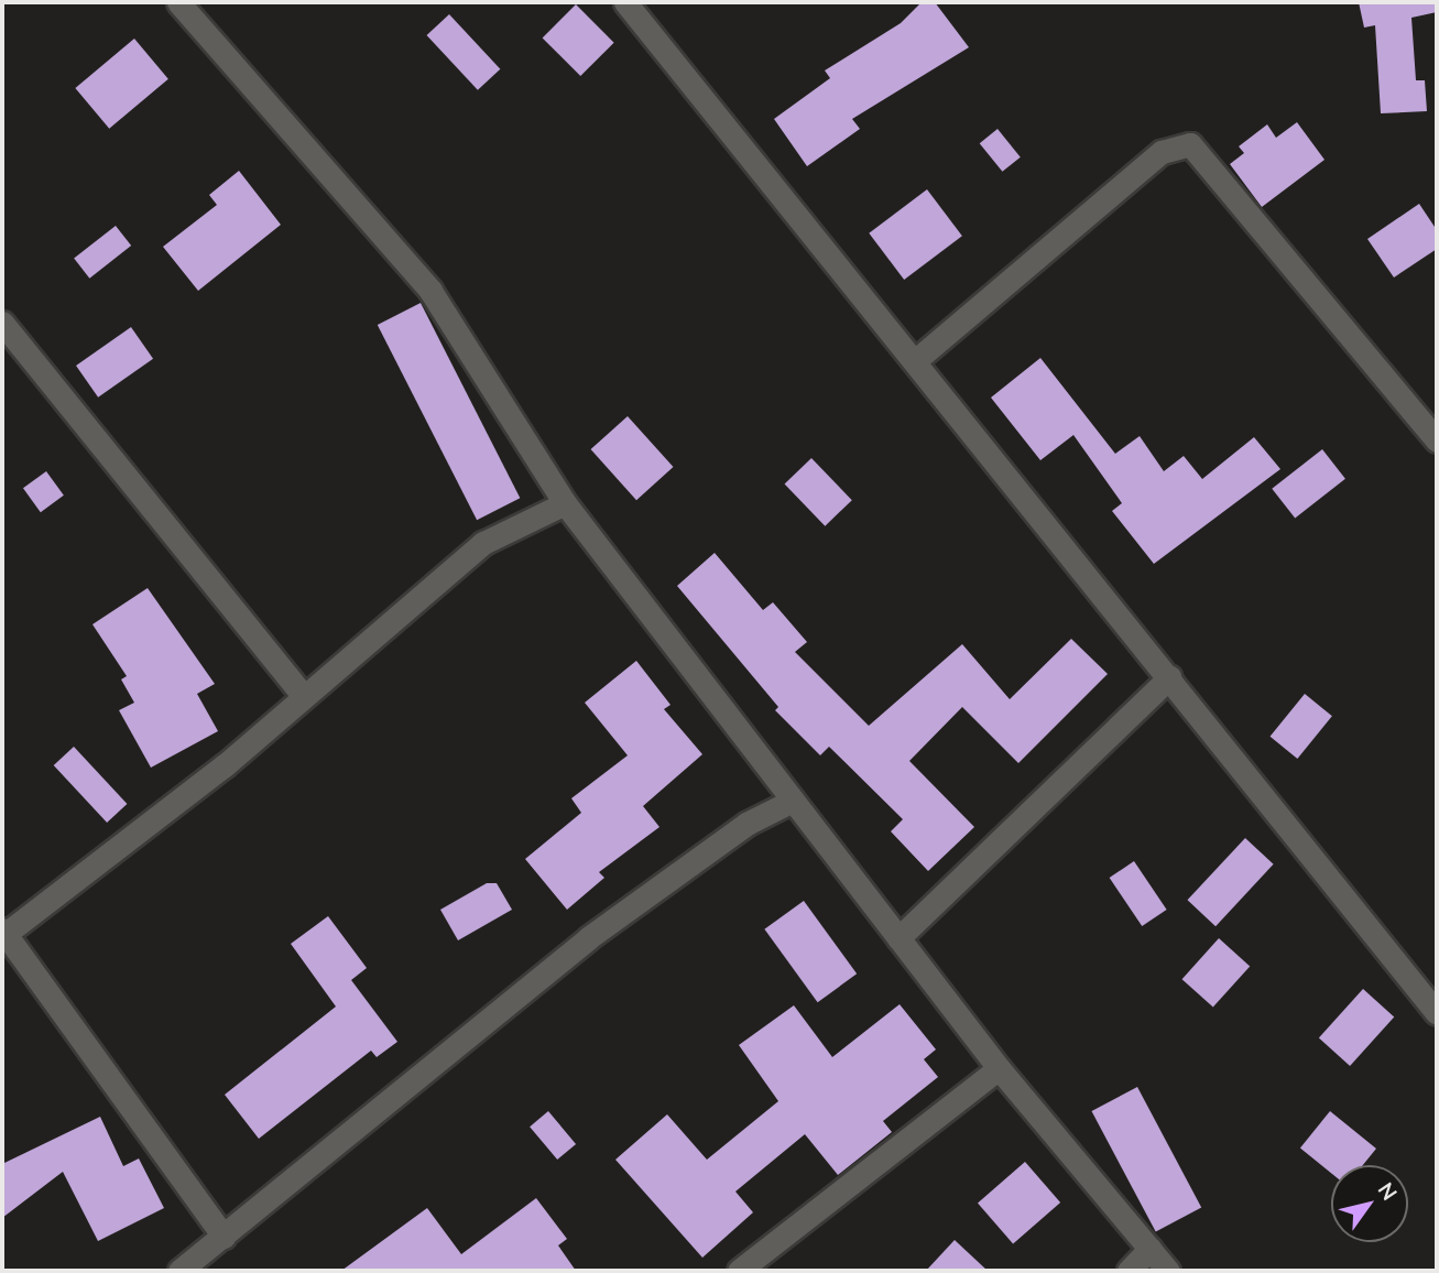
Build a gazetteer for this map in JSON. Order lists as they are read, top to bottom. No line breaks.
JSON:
{"north":"top right"}
